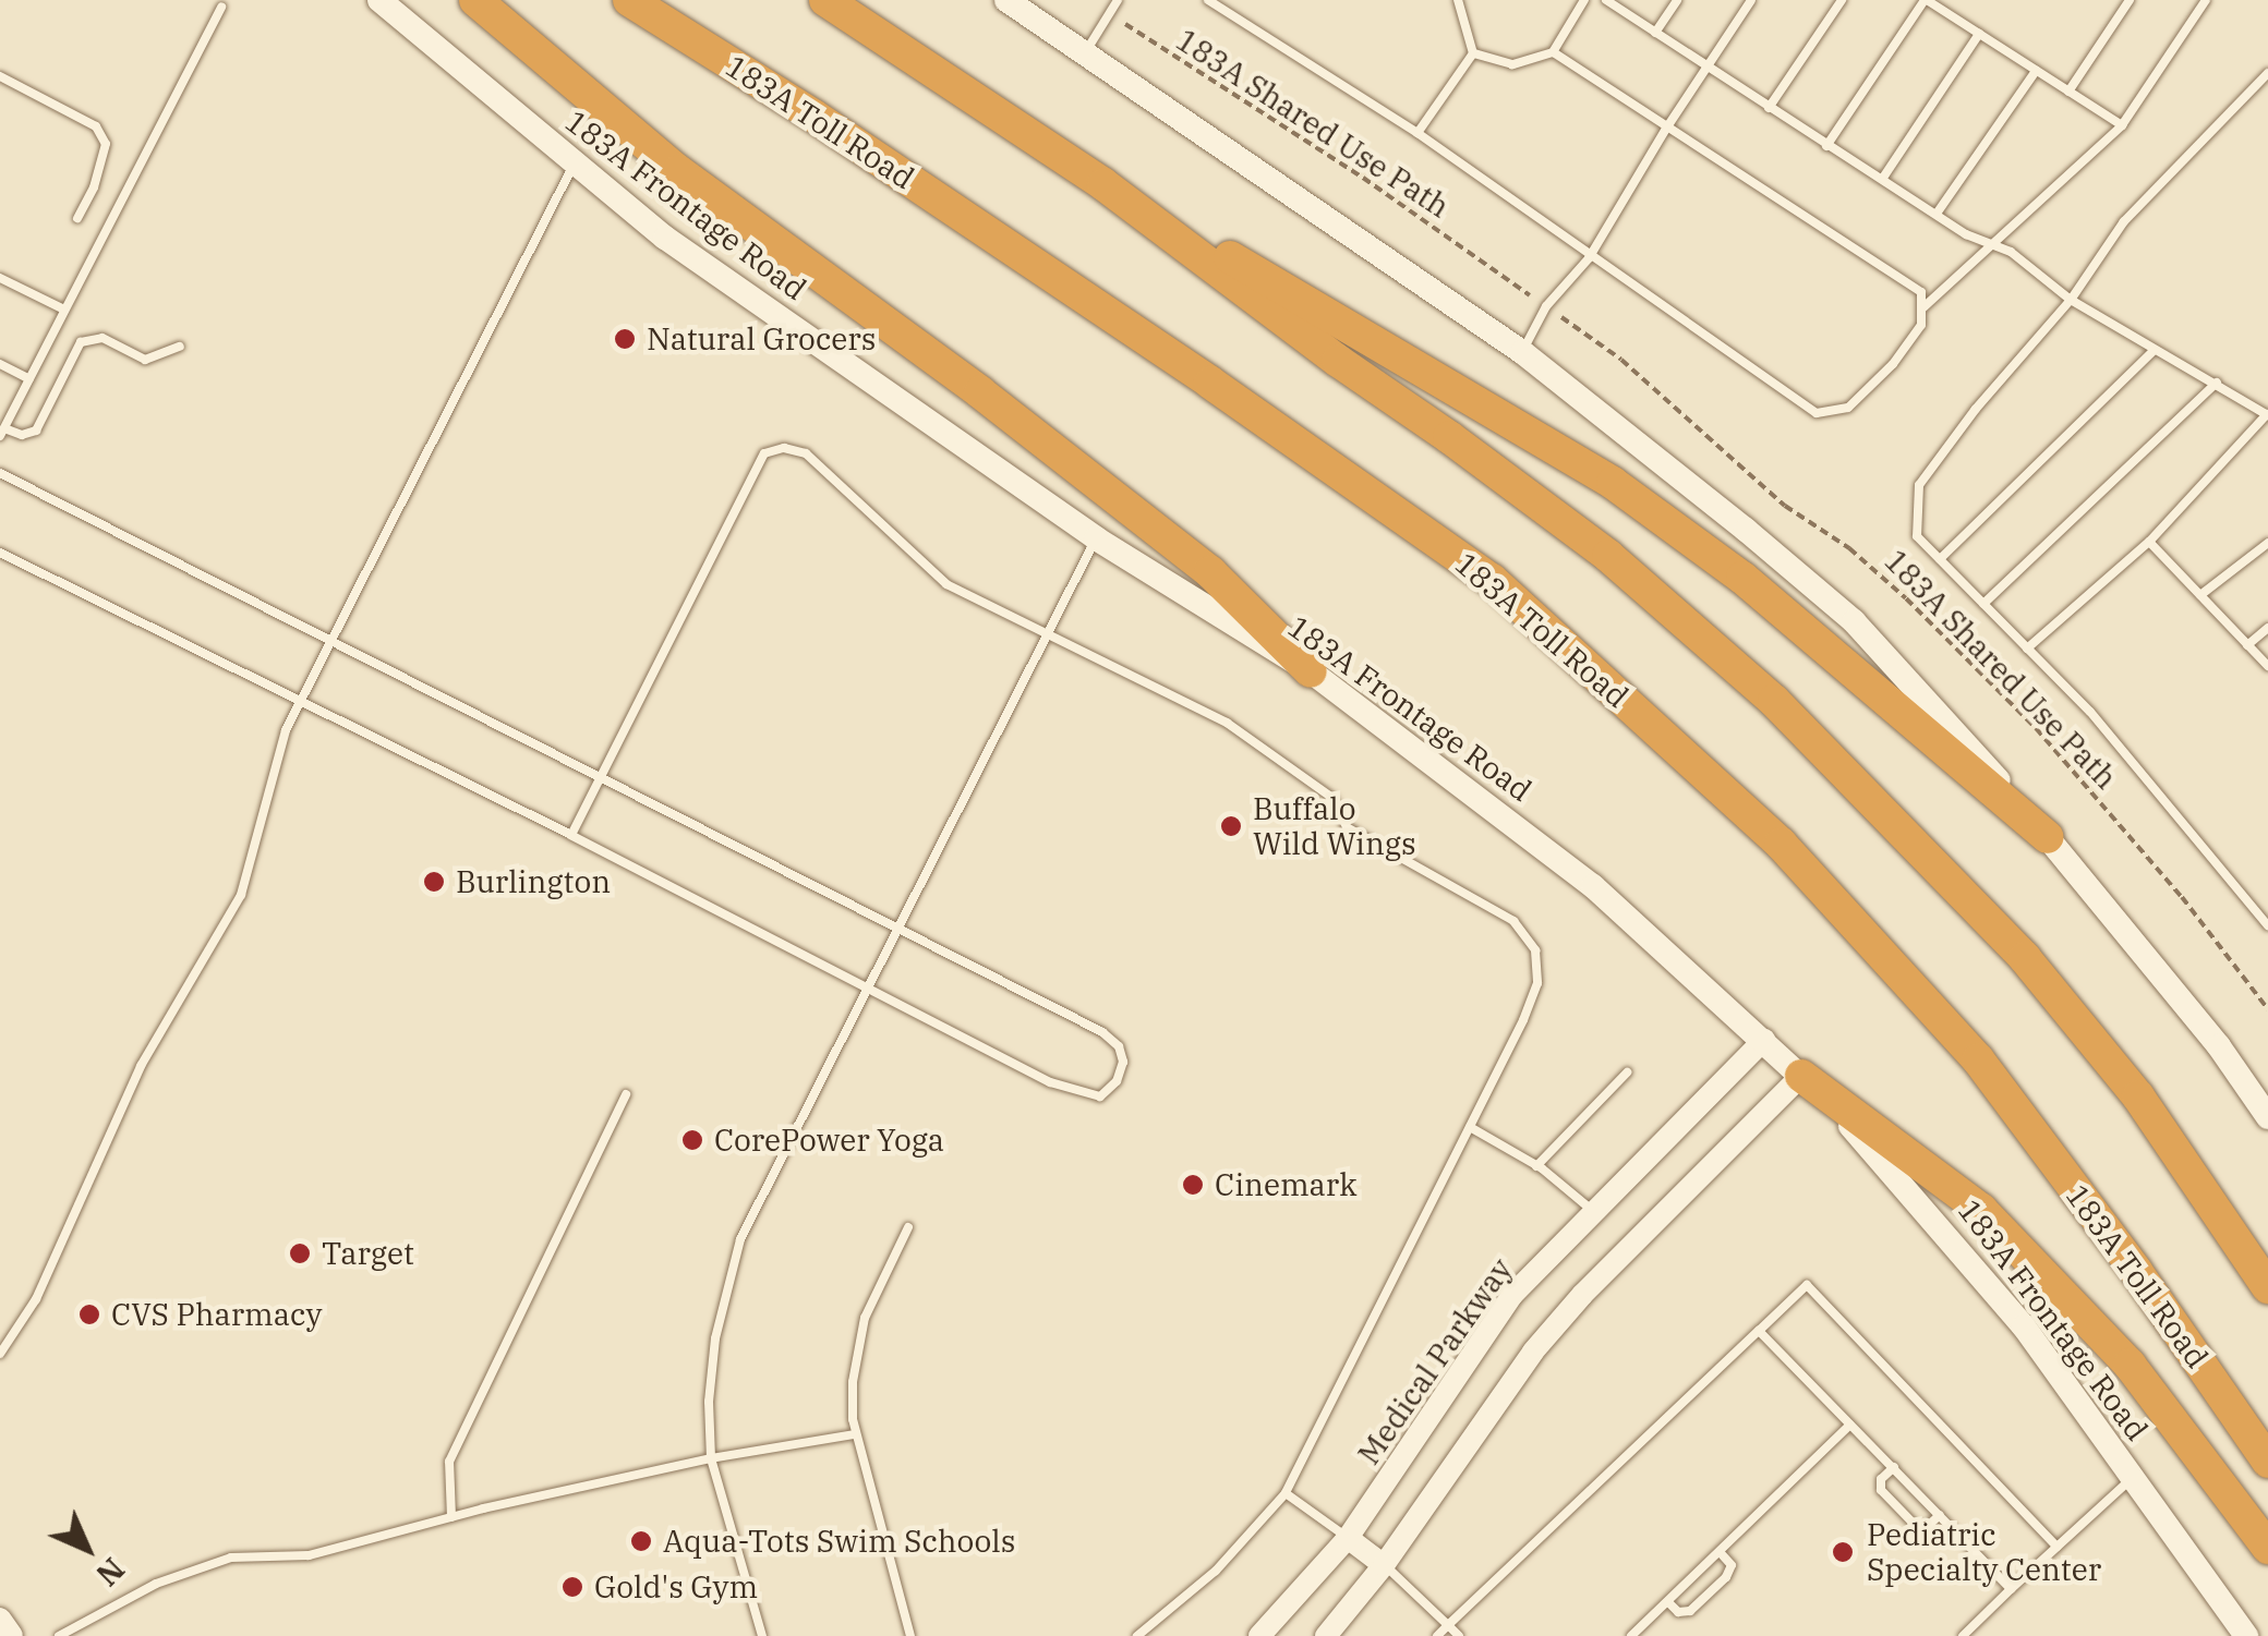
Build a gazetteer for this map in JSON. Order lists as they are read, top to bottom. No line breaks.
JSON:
{"streets":{"highway":["183A Toll Road"],"main road":["183A Frontage Road"],"street":["Medical Parkway"],"path":["183A Shared Use Path"]},"crossings":[["183A Frontage Road","Medical Parkway"]],"places":["Natural Grocers","Buffalo Wild Wings","Burlington","CorePower Yoga","Cinemark","Target","CVS Pharmacy","Aqua-Tots Swim Schools","Pediatric Specialty Center","Gold's Gym"],"north":"bottom right"}
